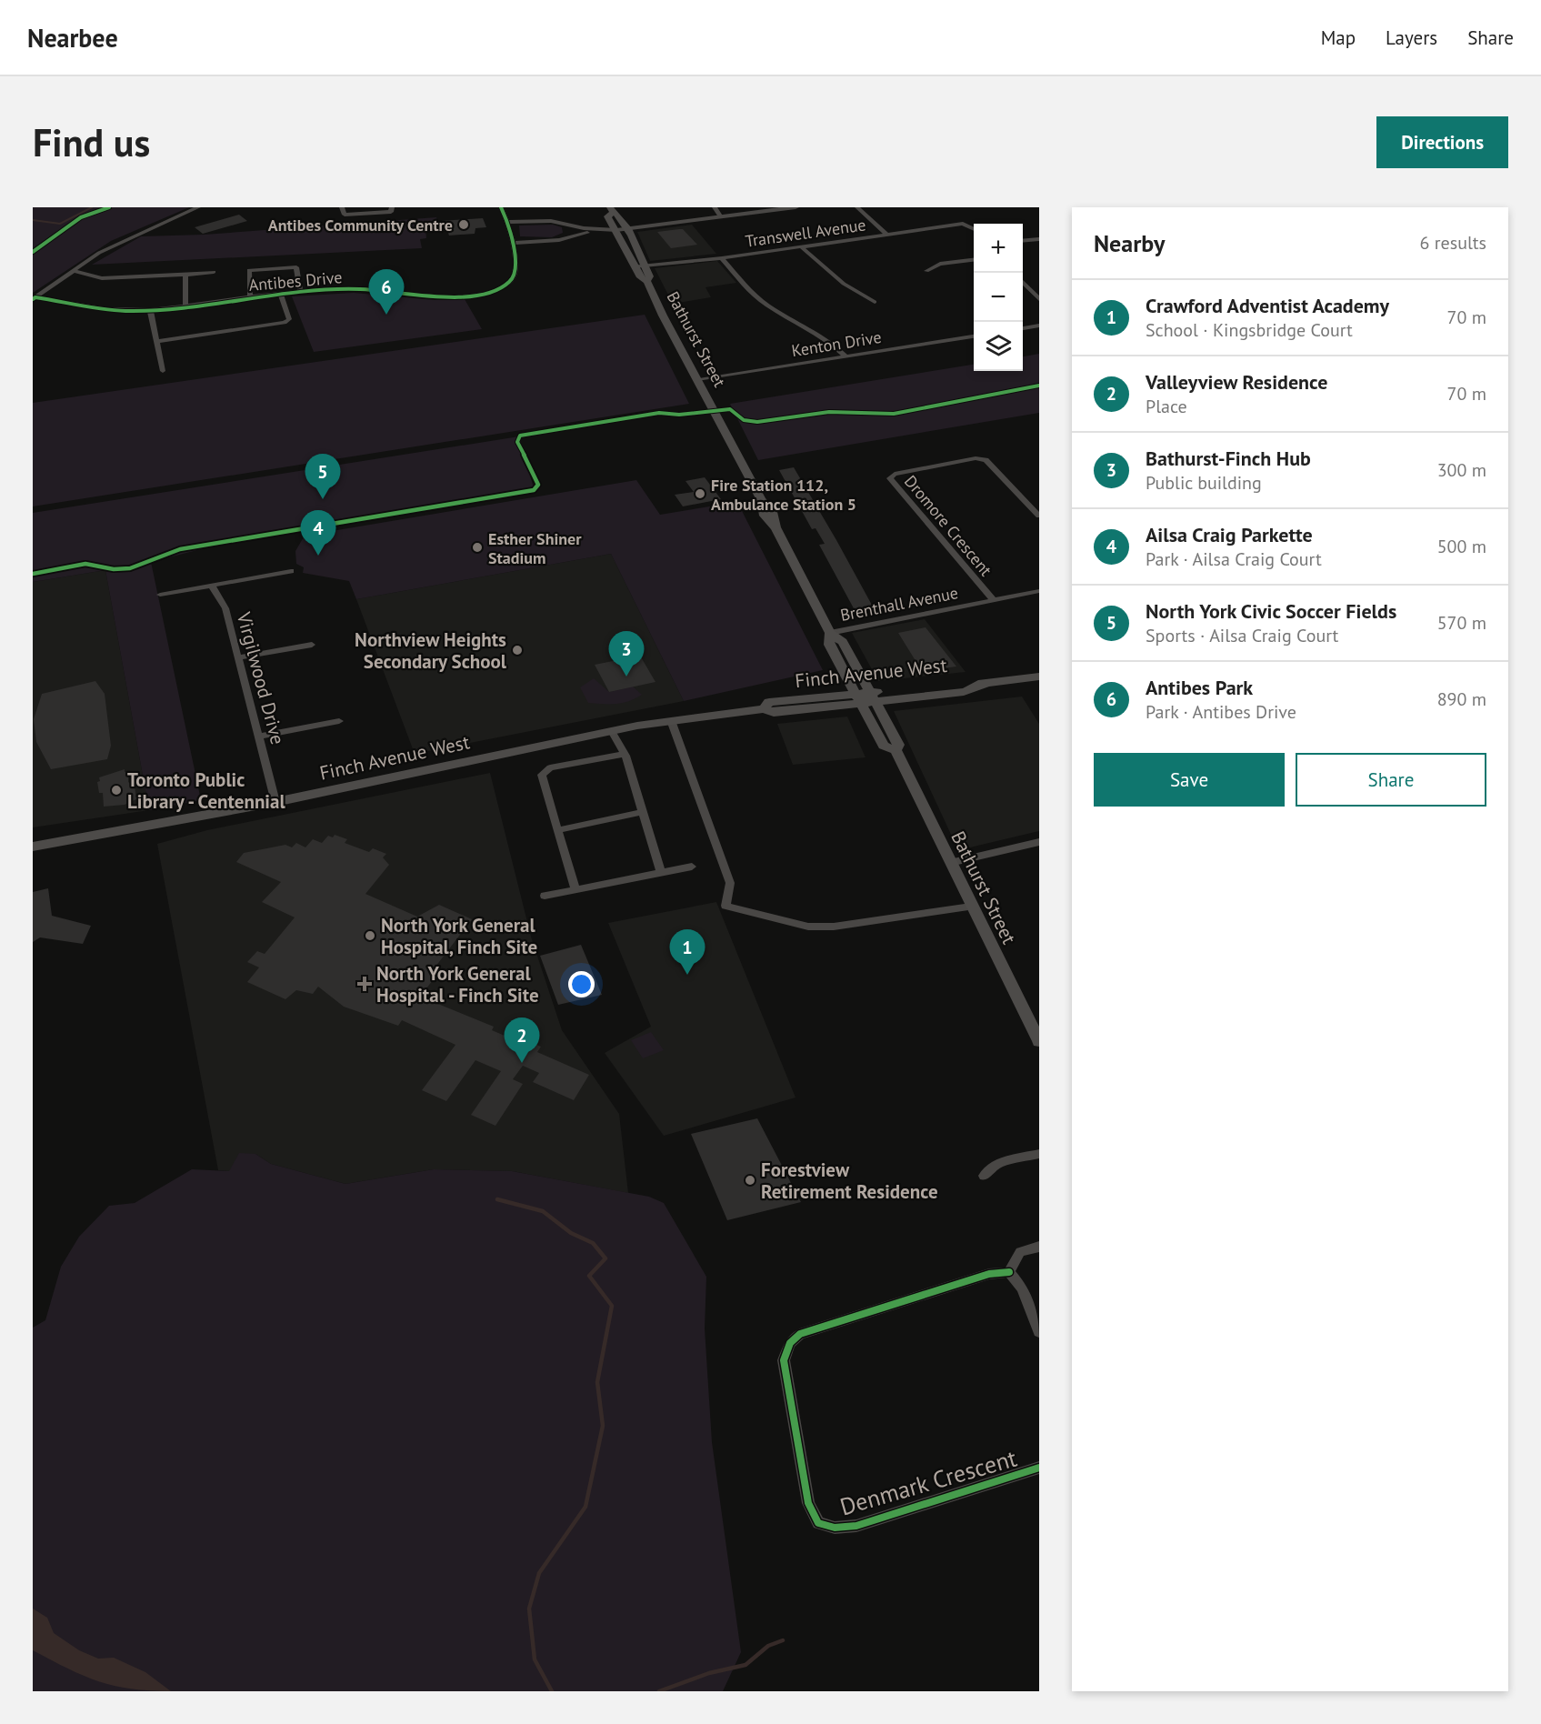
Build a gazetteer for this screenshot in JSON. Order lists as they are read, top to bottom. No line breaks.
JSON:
{"streets":{"main road":["Bathurst Street","Finch Avenue West"],"street":["Transwell Avenue","Antibes Drive","Kenton Drive","Dromore Crescent","Brenthall Avenue","Virgilwood Drive","Denmark Crescent"]},"crossings":[["Transwell Avenue","Bathurst Street"],["Bathurst Street","Kenton Drive"],["Bathurst Street","Brenthall Avenue"],["Bathurst Street","Finch Avenue West"],["Dromore Crescent","Brenthall Avenue"],["Finch Avenue West","Virgilwood Drive"]],"places":{"other":["Antibes Community Centre","Fire Station 112, Ambulance Station 5","Esther Shiner Stadium","Northview Heights Secondary School","Toronto Public Library - Centennial","North York General Hospital, Finch Site","Forestview Retirement Residence"],"health":["North York General Hospital - Finch Site"]},"page":{"header":"Nearbee","nav":["Map","Layers","Share"],"buttons":["Directions",["Save","Share"]],"title":"Find us","heading":["Nearby","6 results"],"map_buttons":["+","−"],"pins":["6","5","4","3","1","2"],"list":[{"mark":"1","name":"Crawford Adventist Academy","note":"School · Kingsbridge Court","value":"70 m"},{"mark":"2","name":"Valleyview Residence","note":"Place","value":"70 m"},{"mark":"3","name":"Bathurst-Finch Hub","note":"Public building","value":"300 m"},{"mark":"4","name":"Ailsa Craig Parkette","note":"Park · Ailsa Craig Court","value":"500 m"},{"mark":"5","name":"North York Civic Soccer Fields","note":"Sports · Ailsa Craig Court","value":"570 m"},{"mark":"6","name":"Antibes Park","note":"Park · Antibes Drive","value":"890 m"}]}}
